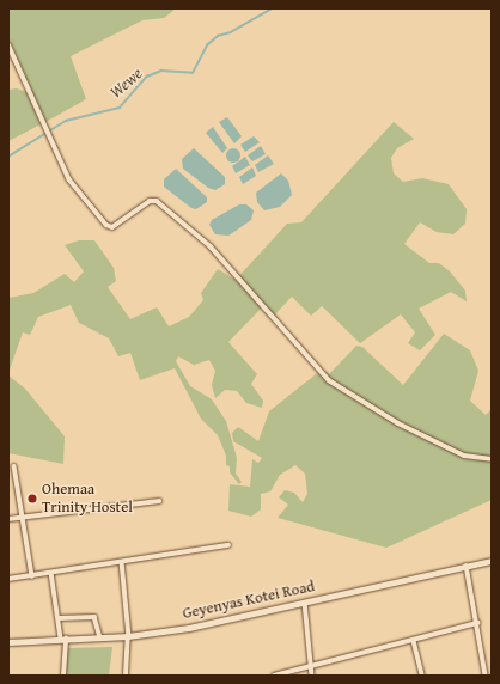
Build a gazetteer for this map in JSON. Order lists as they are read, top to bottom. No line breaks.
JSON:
{"streets":{"street":["Geyenyas Kotei Road"]},"water":["Wewe"],"places":["Ohemaa Trinity Hostel"]}
